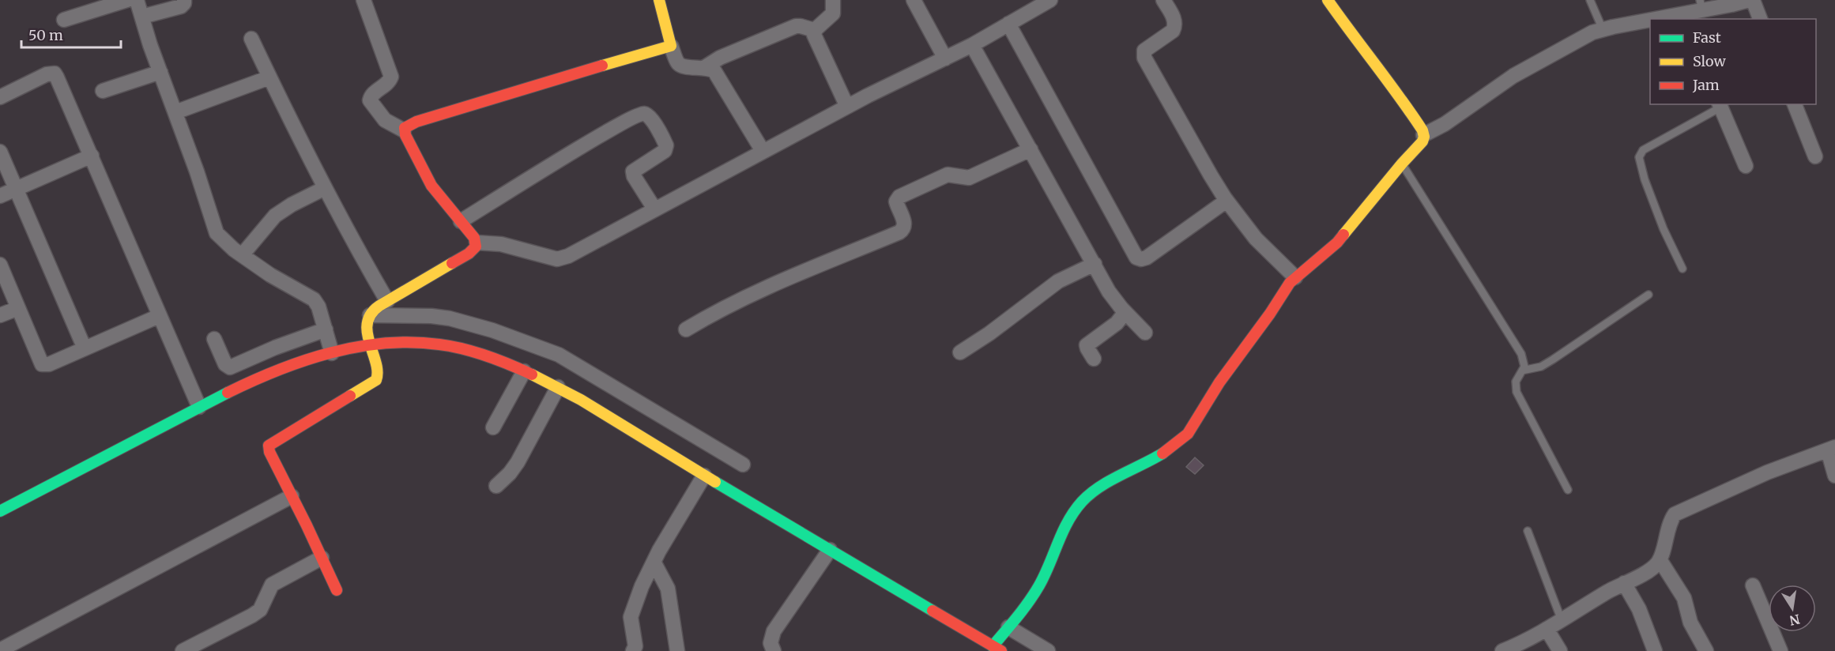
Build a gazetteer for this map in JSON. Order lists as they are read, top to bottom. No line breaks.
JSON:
{"legend":["Fast","Slow","Jam"],"scale_bar":"50 m","north":"bottom"}
